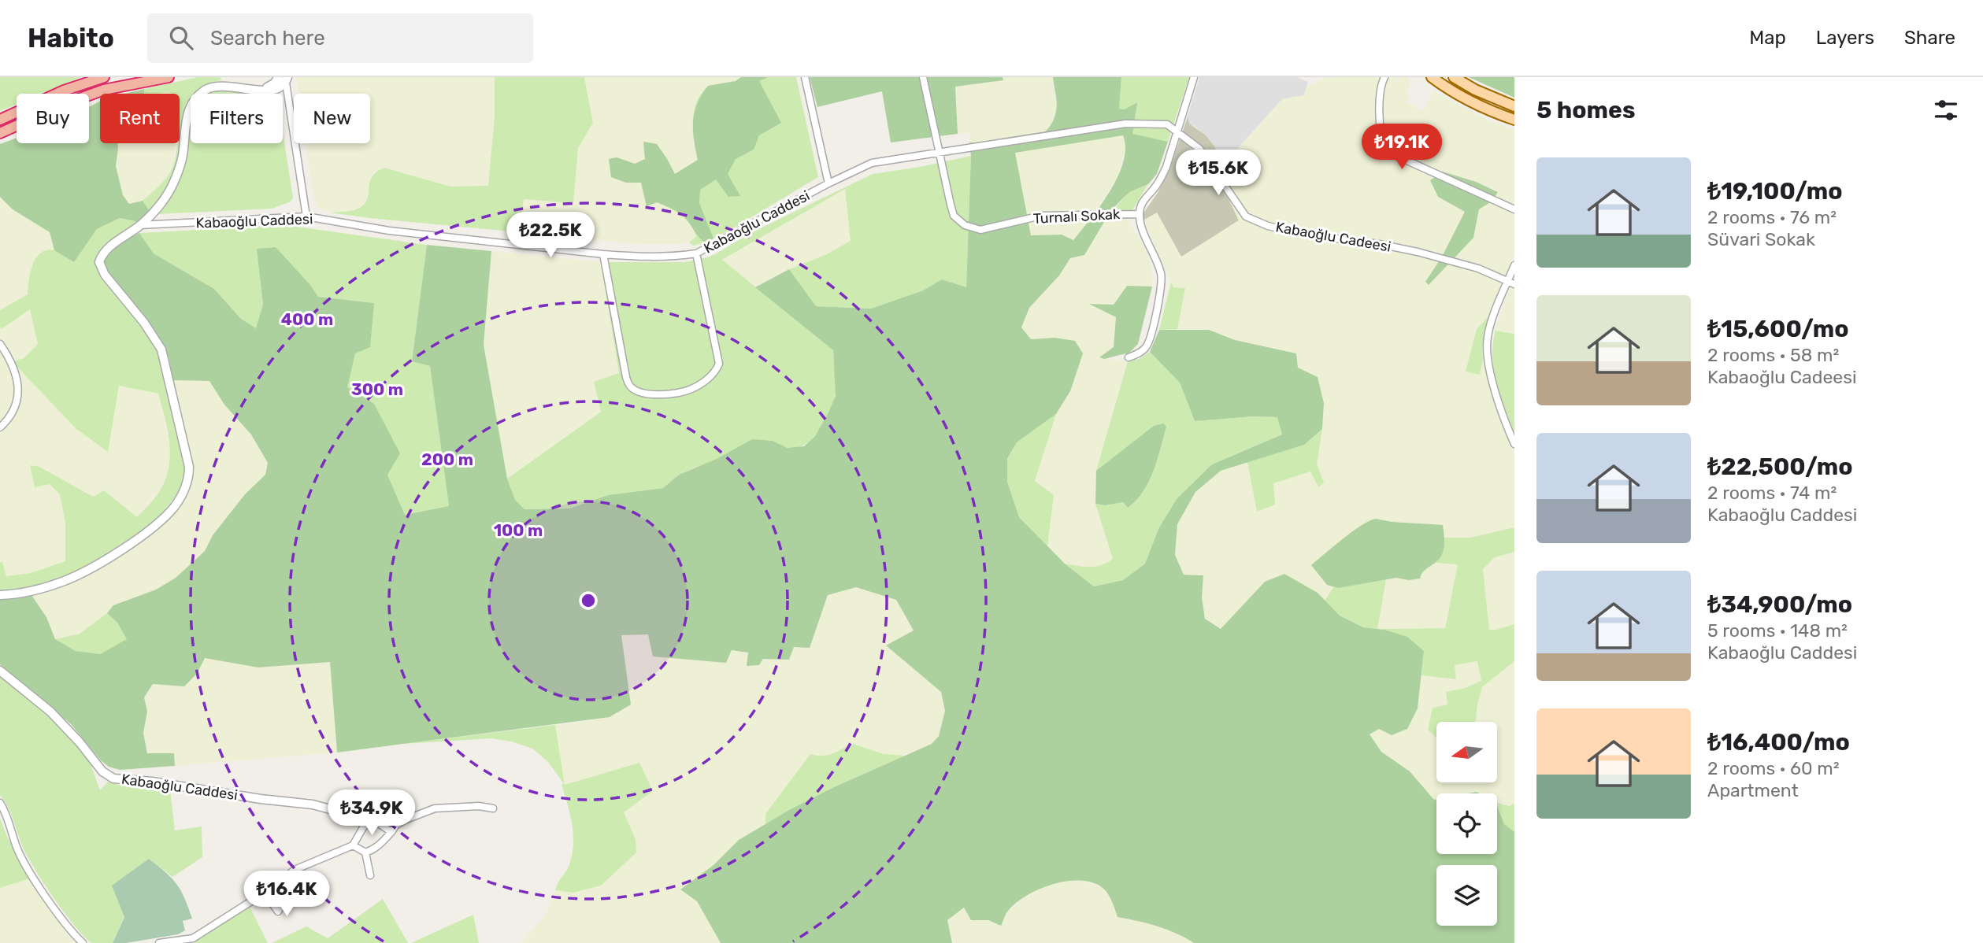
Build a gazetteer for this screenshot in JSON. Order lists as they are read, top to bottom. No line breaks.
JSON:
{"streets":{"street":["Turnalı Sokak","Kabaoğlu Caddesi","Kabaoğlu Cadeesi"]},"crossings":[["Turnalı Sokak","Kabaoğlu Caddesi"],["Turnalı Sokak","Kabaoğlu Cadeesi"],["Kabaoğlu Caddesi","Kabaoğlu Cadeesi"]],"north":"left","page":{"header":"Habito","search":"Search here","nav":["Map","Layers","Share"],"heading":"5 homes","chip":["Buy","Rent","Filters","New"],"price":["₺19.1K","₺15.6K","₺22.5K","₺34.9K","₺16.4K"],"list":[{"name":"₺19,100/mo","note":"2 rooms · 76 m² · Süvari Sokak"},{"name":"₺15,600/mo","note":"2 rooms · 58 m² · Kabaoğlu Cadeesi"},{"name":"₺22,500/mo","note":"2 rooms · 74 m² · Kabaoğlu Caddesi"},{"name":"₺34,900/mo","note":"5 rooms · 148 m² · Kabaoğlu Caddesi"},{"name":"₺16,400/mo","note":"2 rooms · 60 m² · Apartment"}]},"rings":["400 m","300 m","200 m","100 m"]}
